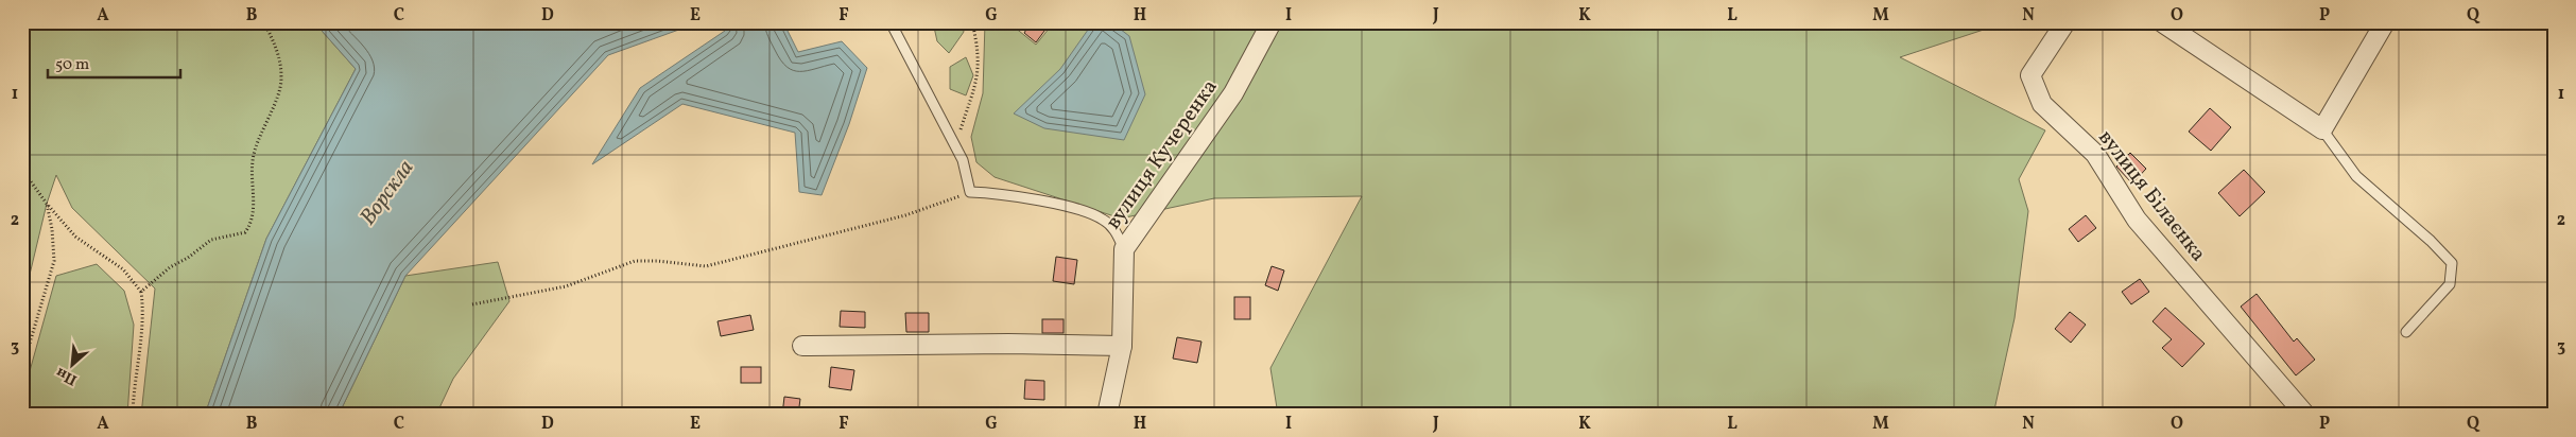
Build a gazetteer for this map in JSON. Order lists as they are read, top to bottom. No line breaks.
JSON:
{"streets":{"street":["вулиця Кучеренка","вулиця Білаєнка"]},"water":["Ворскла"],"scale_bar":"50 m","north":"bottom left","grid":{"columns":["A","B","C","D","E","F","G","H","I","J","K","L","M","N","O","P","Q"],"rows":["1","2","3"]}}
